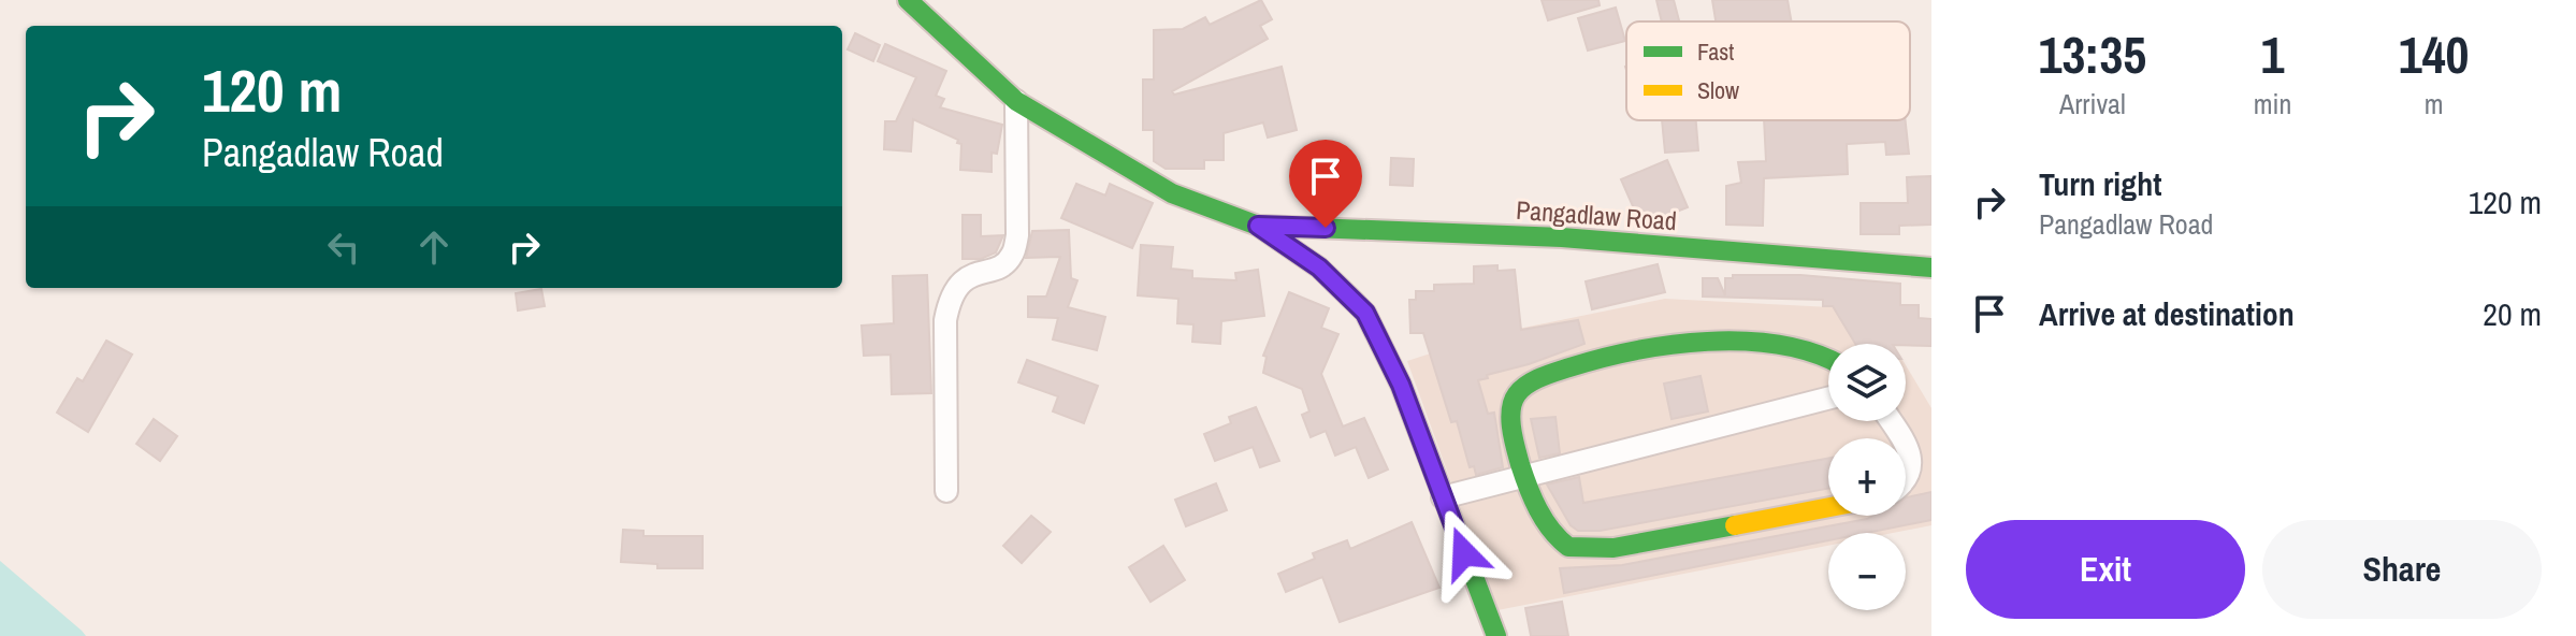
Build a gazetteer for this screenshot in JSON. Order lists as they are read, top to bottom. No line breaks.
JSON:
{"streets":{"street":["Pangadlaw Road"]},"legend":["Fast","Slow"],"page":{"eta":["13:35","Arrival","1","min","140","m"],"turn":["120 m","Pangadlaw Road"],"list":[{"name":"Turn right","note":"Pangadlaw Road","value":"120 m"},{"name":"Arrive at destination","value":"20 m"}],"map_buttons":["+","−"],"buttons":["Exit","Share"]}}
